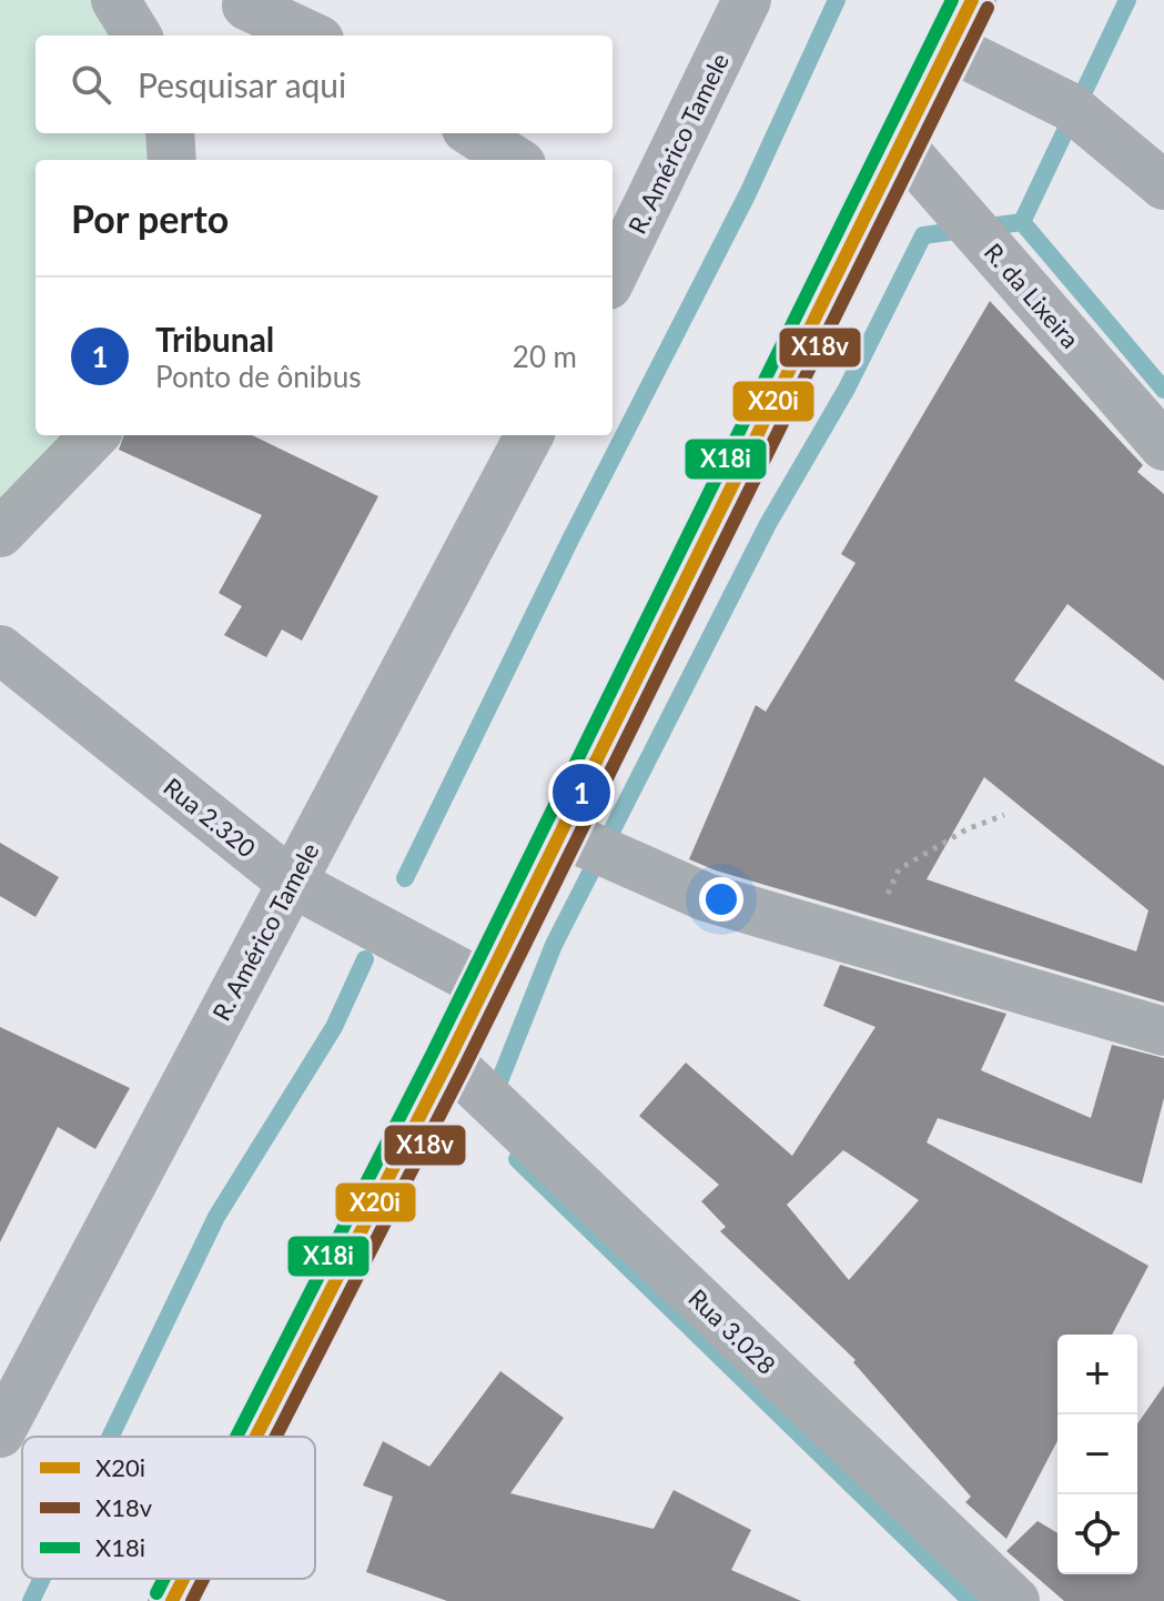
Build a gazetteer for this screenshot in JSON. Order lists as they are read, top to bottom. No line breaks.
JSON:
{"streets":{"street":["R. Américo Tamele","R. da Lixeira","Rua 2.320","Rua 3.028"]},"crossings":[["R. Américo Tamele","Rua 2.320"]],"lines":["transit line X20i","transit line X18i","transit line X18v"],"legend":["X20i","X18v","X18i"],"page":{"search":"Pesquisar aqui","heading":"Por perto","list":[{"mark":"1","name":"Tribunal","note":"Ponto de ônibus","value":"20 m"}],"pins":"1","map_buttons":["+","−"]}}
